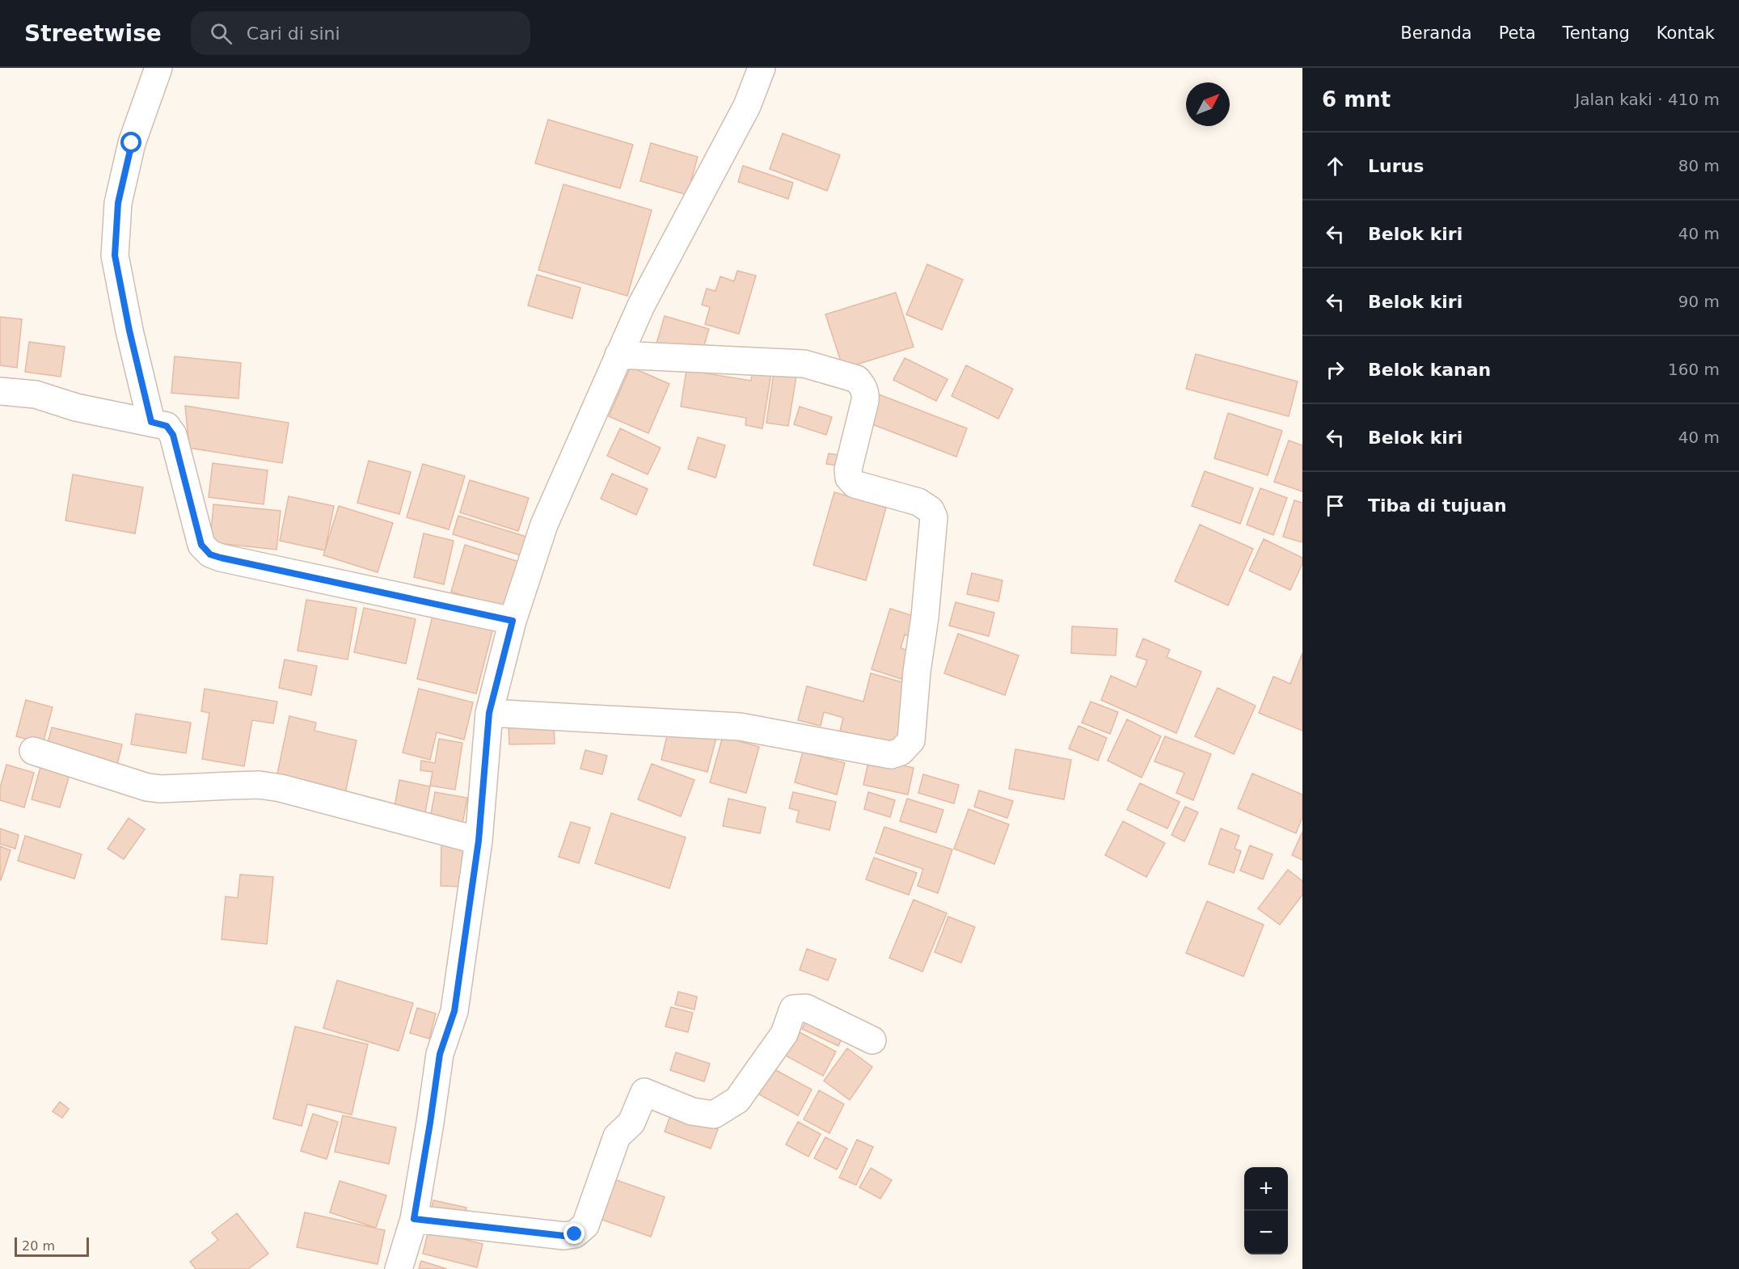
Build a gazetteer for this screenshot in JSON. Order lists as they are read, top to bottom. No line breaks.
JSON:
{"scale_bar":"20 m","north":"top right","page":{"header":"Streetwise","search":"Cari di sini","nav":["Beranda","Peta","Tentang","Kontak"],"heading":["6 mnt","Jalan kaki · 410 m"],"list":[["Lurus","80 m"],["Belok kiri","40 m"],["Belok kiri","90 m"],["Belok kanan","160 m"],["Belok kiri","40 m"],"Tiba di tujuan"],"map_buttons":["+","−"],"scale":"20 m"}}
